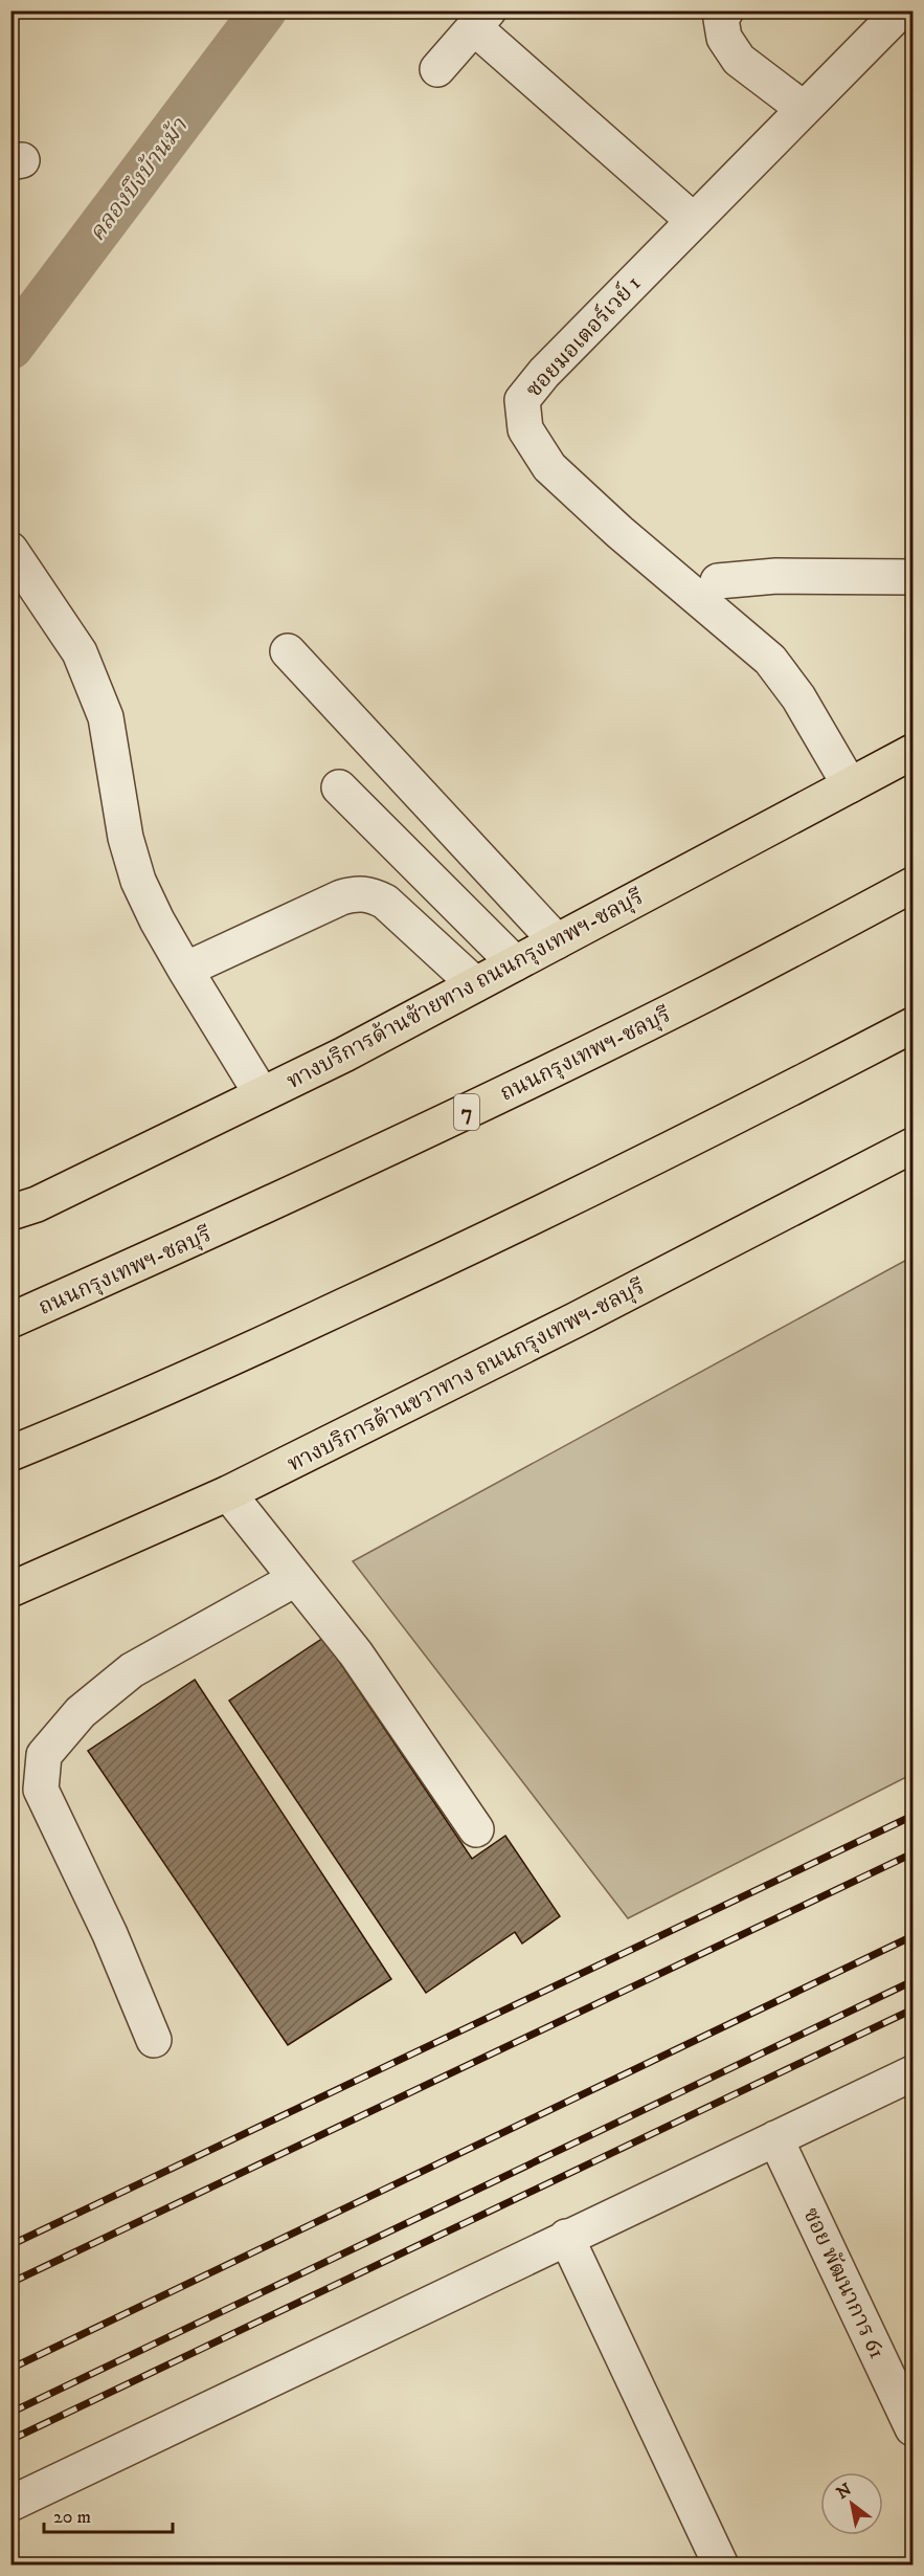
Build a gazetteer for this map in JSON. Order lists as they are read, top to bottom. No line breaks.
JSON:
{"streets":{"main road":["ทางบริการด้านซ้ายทาง ถนนกรุงเทพฯ-ชลบุรี","ถนนกรุงเทพฯ-ชลบุรี","7","ทางบริการด้านขวาทาง ถนนกรุงเทพฯ-ชลบุรี"],"street":["ซอยมอเตอร์เวย์ 1","ซอย พัฒนาการ 61"]},"crossings":[["ซอยมอเตอร์เวย์ 1","ทางบริการด้านซ้ายทาง ถนนกรุงเทพฯ-ชลบุรี"]],"water":["คลองบึงบ้านม้า"],"scale_bar":"20 m","north":"top left"}
